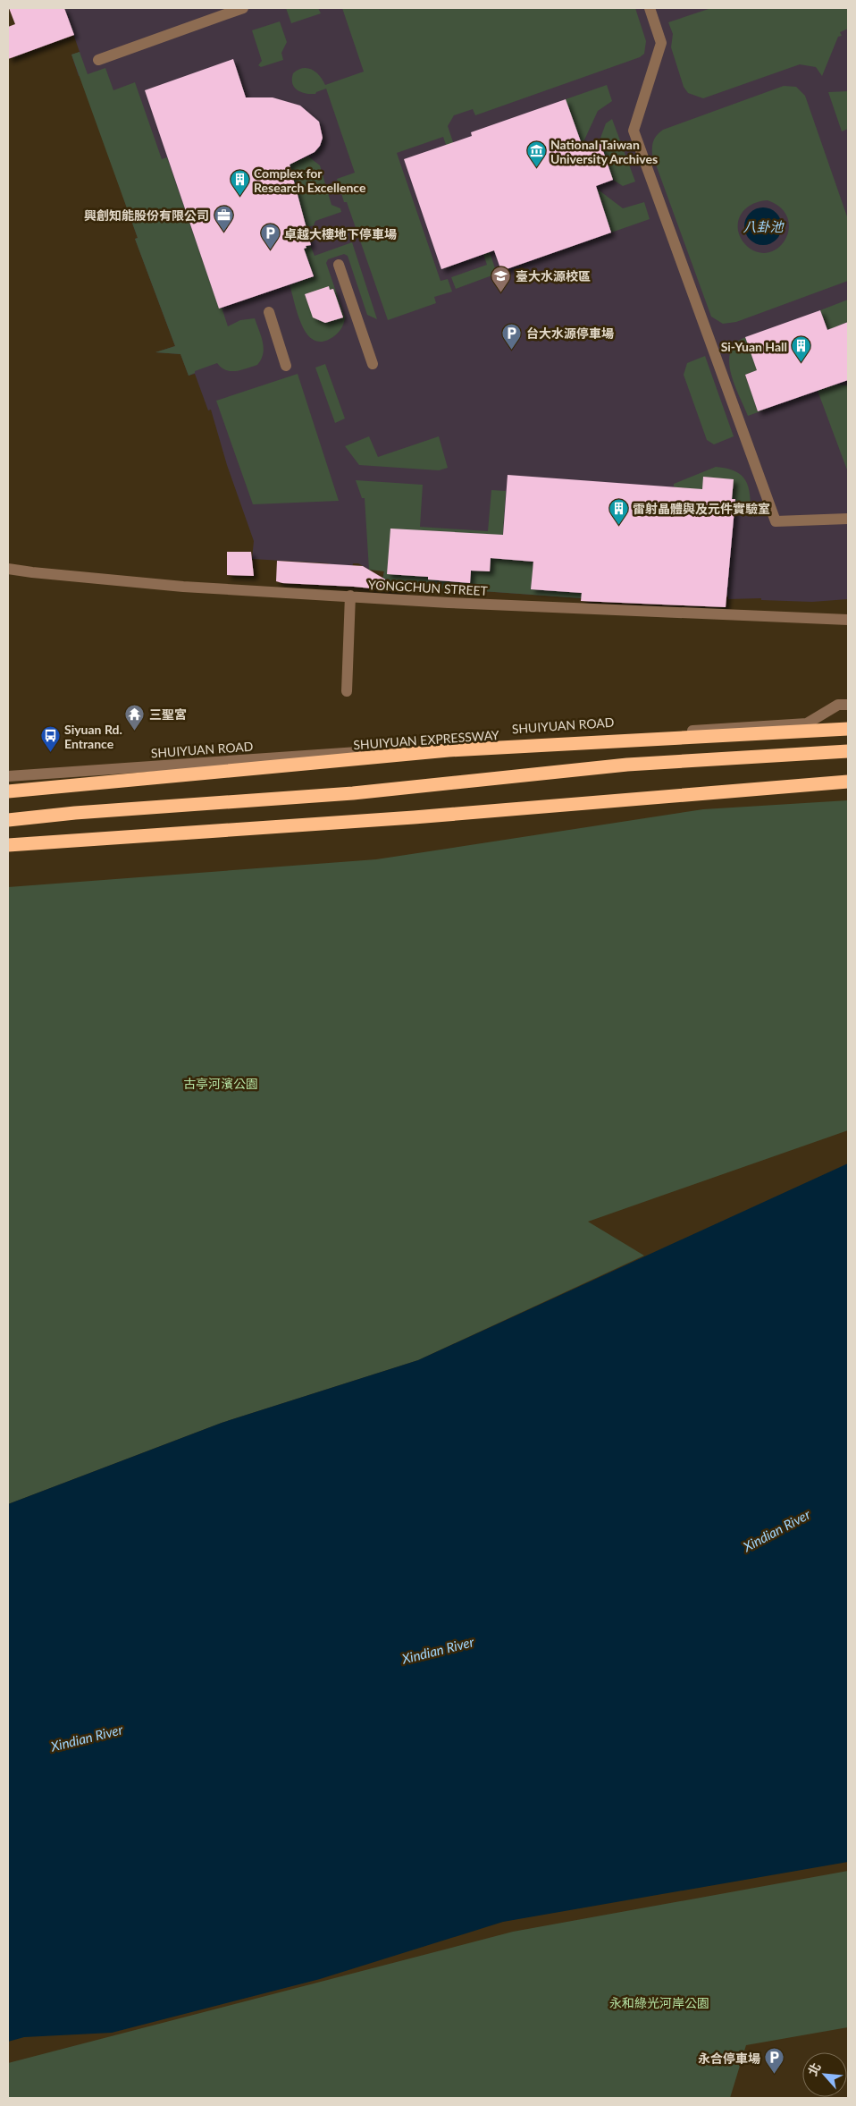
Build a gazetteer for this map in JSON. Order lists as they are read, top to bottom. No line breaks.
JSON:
{"streets":{"highway":["SHUIYUAN EXPRESSWAY"],"street":["YONGCHUN STREET","SHUIYUAN ROAD"]},"water":["八卦池","Xindian River"],"parks":["古亭河濱公園","永和綠光河岸公園"],"places":{"museum":["National Taiwan University Archives"],"building":["Complex for Research Excellence","Si-Yuan Hall","雷射晶體與及元件實驗室"],"office":["興創知能股份有限公司"],"parking":["卓越大樓地下停車場","台大水源停車場","永合停車場"],"school or university":["臺大水源校區"],"temple":["三聖宮"],"bus stop":["Siyuan Rd. Entrance"]},"north":"top left"}
